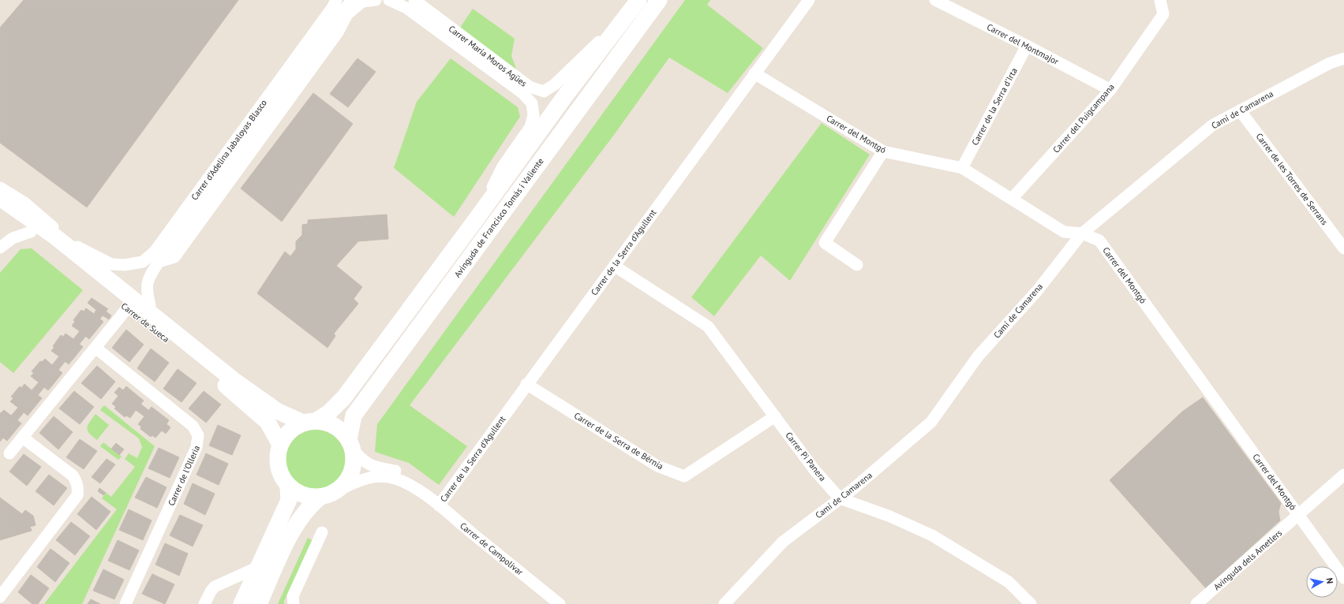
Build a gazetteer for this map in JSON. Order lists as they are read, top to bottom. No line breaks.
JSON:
{"streets":{"main road":["Avinguda de Francisco Tomás i Valiente","Carrer de Sueca"],"street":["Carrer del Montmajor","Carrer María Moros Agües","Carrer de la Serra d'Irta","Camí de Camarena","Carrer del Puigcampana","Carrer del Montgó","Carrer d'Adelina Jabaloyas Blasco","Carrer de les Torres de Serrans","Carrer de la Serra d'Agullent","Carrer de la Serra de Bèrnia","Carrer Pi Panera","Carrer de l'Olleria","Carrer de Campolivar","Avinguda dels Ametlers"]},"crossings":[["Carrer del Montmajor","Carrer de la Serra d'Irta"],["Carrer del Montmajor","Carrer del Puigcampana"],["Carrer María Moros Agües","Avinguda de Francisco Tomás i Valiente"],["Carrer de la Serra d'Irta","Carrer del Montgó"],["Camí de Camarena","Carrer del Montgó"],["Camí de Camarena","Carrer de les Torres de Serrans"],["Camí de Camarena","Carrer Pi Panera"],["Carrer del Puigcampana","Carrer del Montgó"],["Carrer del Montgó","Carrer de la Serra d'Agullent"],["Carrer del Montgó","Avinguda dels Ametlers"],["Carrer d'Adelina Jabaloyas Blasco","Carrer de Sueca"],["Avinguda de Francisco Tomás i Valiente","Carrer de Sueca"],["Avinguda de Francisco Tomás i Valiente","Carrer de Campolivar"],["Carrer de la Serra d'Agullent","Carrer de la Serra de Bèrnia"],["Carrer de la Serra d'Agullent","Carrer Pi Panera"],["Carrer de la Serra d'Agullent","Carrer de Campolivar"],["Carrer de Sueca","Carrer de Campolivar"],["Carrer de la Serra de Bèrnia","Carrer Pi Panera"]],"north":"right"}
